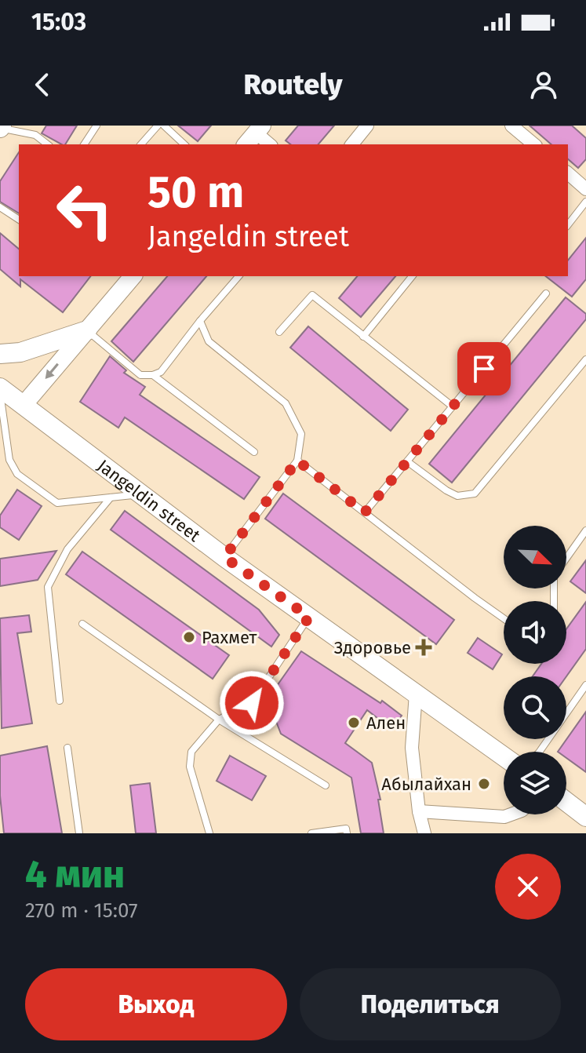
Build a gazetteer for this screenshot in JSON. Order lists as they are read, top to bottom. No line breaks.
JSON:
{"streets":{"main road":["Jangeldin street"]},"places":{"other":["Рахмет","Ален","Абылайхан"],"health":["Здоровье"]},"north":"bottom right","page":{"status":"15:03","header":"Routely","turn":["50 m","Jangeldin street"],"heading":["4 мин","270 m · 15:07"],"buttons":["Выход","Поделиться"]}}
